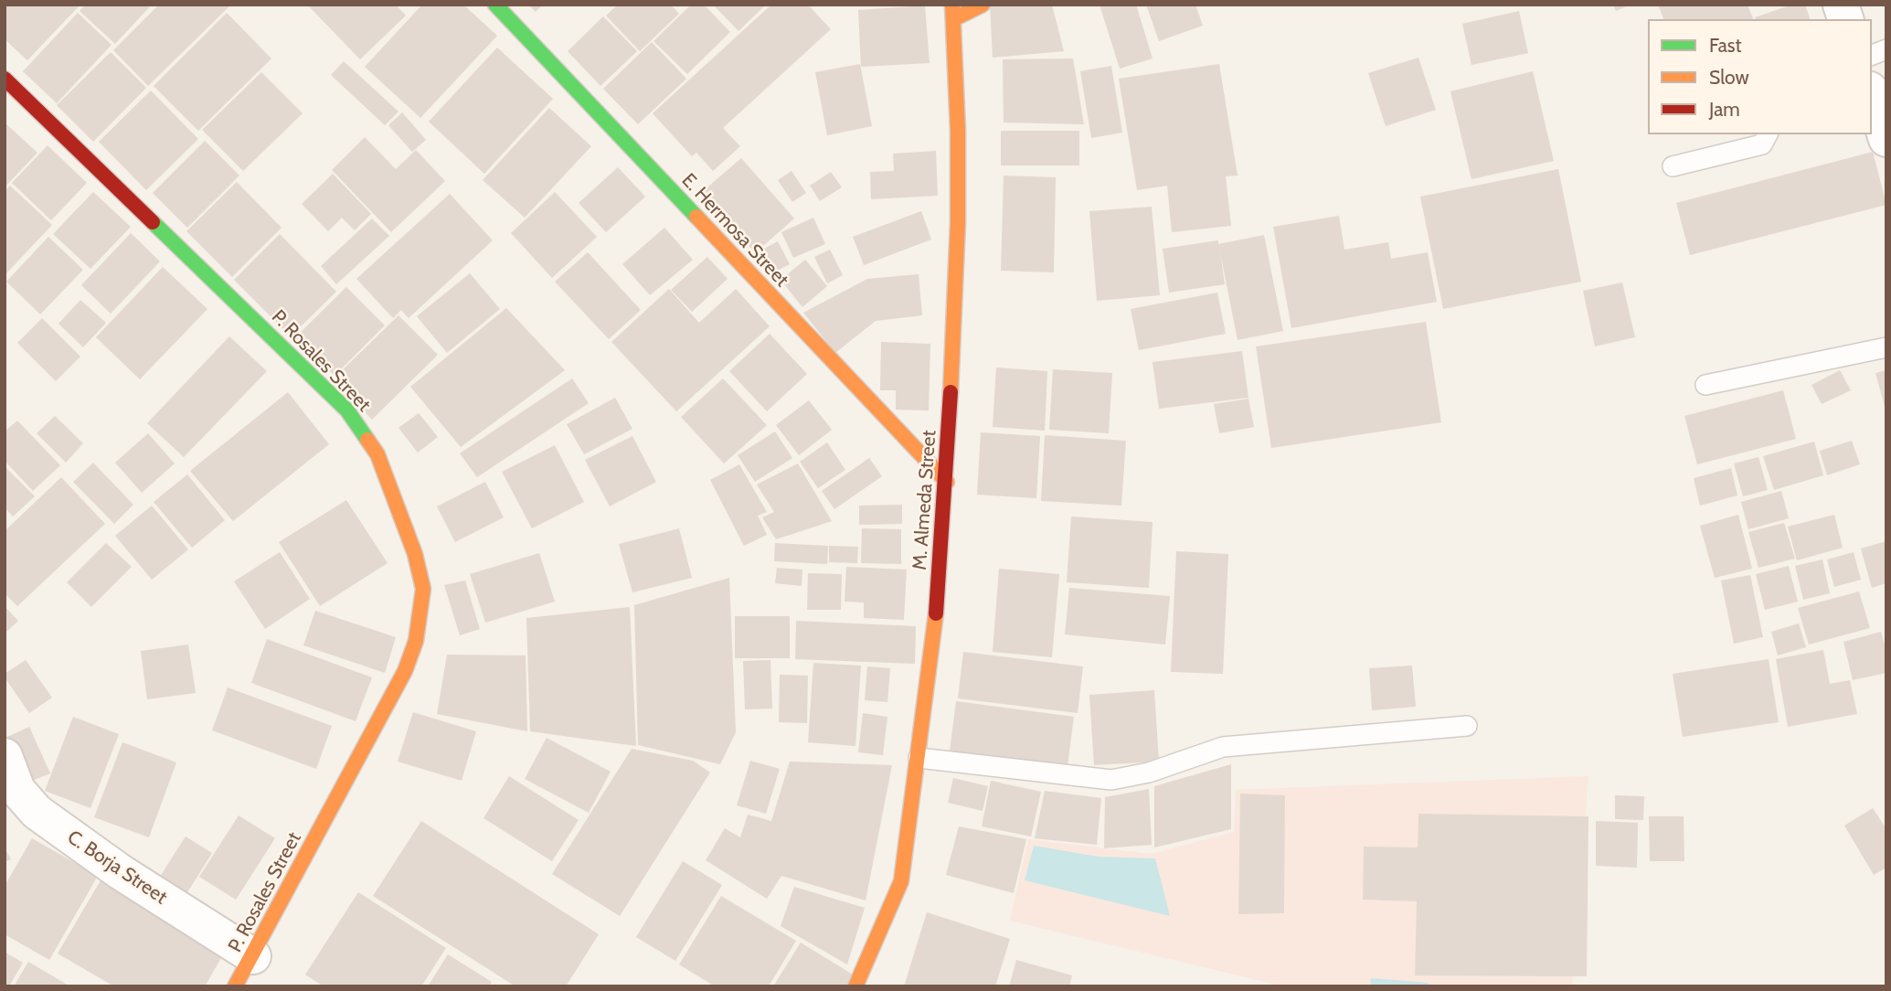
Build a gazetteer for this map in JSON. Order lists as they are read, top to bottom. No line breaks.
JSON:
{"streets":{"street":["E. Hermosa Street","P. Rosales Street","M. Almeda Street","C. Borja Street"]},"crossings":[["E. Hermosa Street","M. Almeda Street"],["P. Rosales Street","C. Borja Street"]],"legend":["Fast","Slow","Jam"]}
